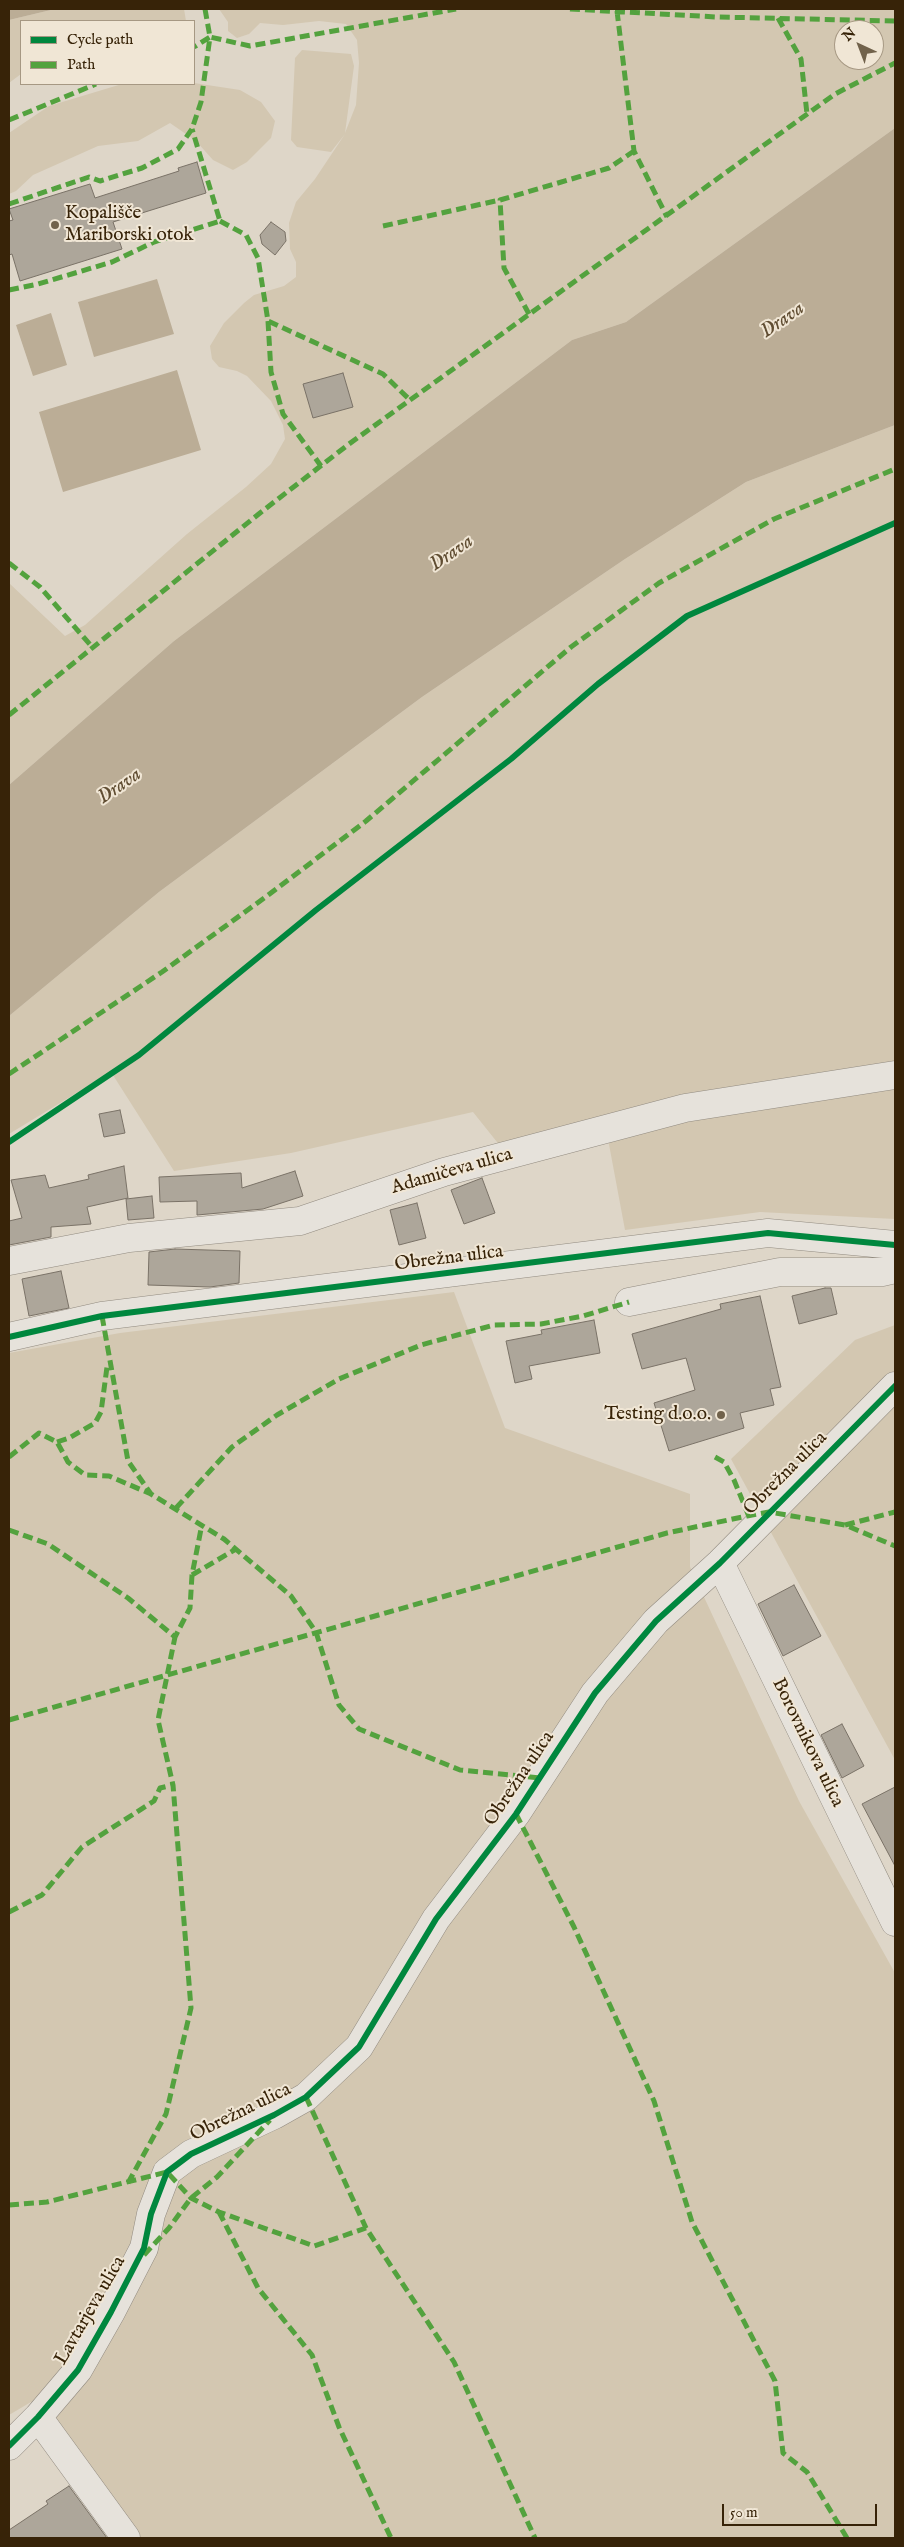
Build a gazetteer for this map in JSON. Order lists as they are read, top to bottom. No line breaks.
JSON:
{"streets":{"street":["Adamičeva ulica","Obrežna ulica","Borovnikova ulica","Lavtarjeva ulica"]},"crossings":[["Obrežna ulica","Borovnikova ulica"],["Obrežna ulica","Lavtarjeva ulica"]],"water":["Drava"],"places":["Kopališče Mariborski otok","Testing d.o.o."],"legend":["Cycle path","Path"],"scale_bar":"50 m","north":"top left"}
